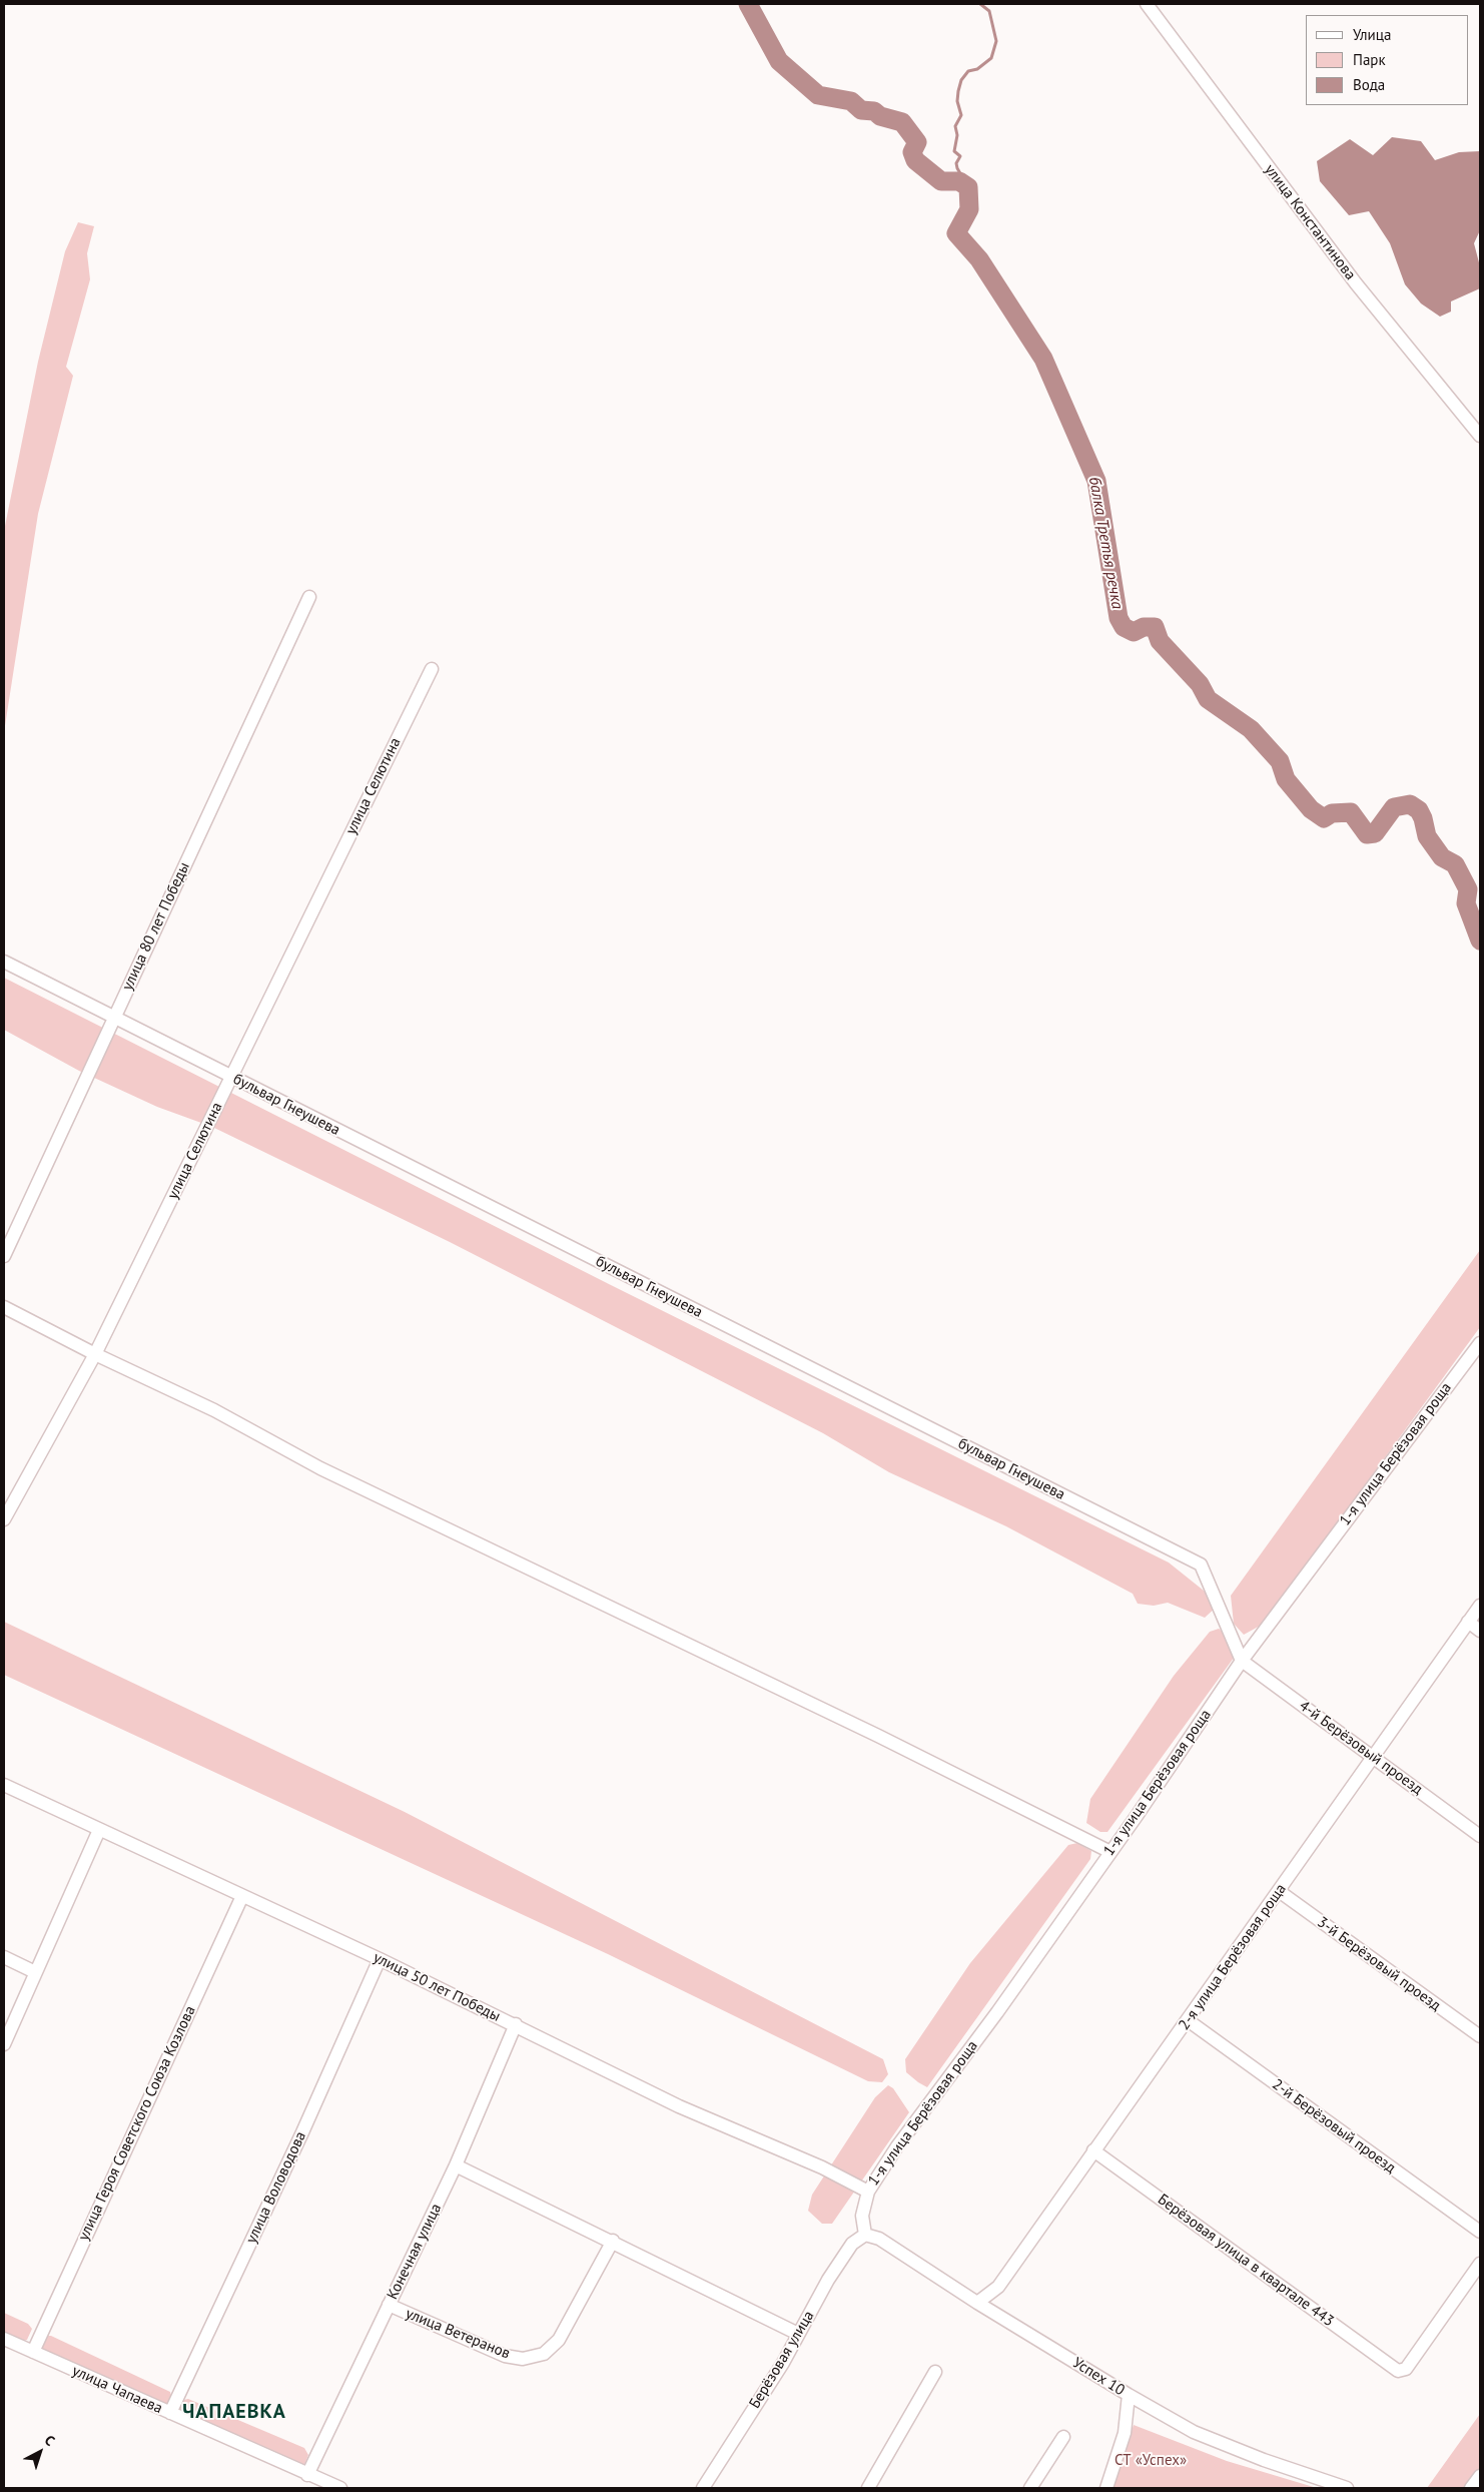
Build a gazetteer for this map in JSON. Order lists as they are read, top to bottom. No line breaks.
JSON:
{"streets":{"street":["улица Константинова","улица Селютина","улица 80 лет Победы","бульвар Гнеушева","1-я улица Берёзовая роща","4-й Берёзовый проезд","2-я улица Берёзовая роща","3-й Берёзовый проезд","улица 50 лет Победы","улица Героя Советского Союза Козлова","2-й Берёзовый проезд","улица Воловодова","Конечная улица","Берёзовая улица в квартале 443","улица Ветеранов","Берёзовая улица","Успех 10","улица Чапаева"]},"crossings":[["улица Селютина","бульвар Гнеушева"],["улица 80 лет Победы","бульвар Гнеушева"],["бульвар Гнеушева","1-я улица Берёзовая роща"],["бульвар Гнеушева","4-й Берёзовый проезд"],["1-я улица Берёзовая роща","4-й Берёзовый проезд"],["1-я улица Берёзовая роща","улица 50 лет Победы"],["1-я улица Берёзовая роща","Берёзовая улица"],["1-я улица Берёзовая роща","Успех 10"],["4-й Берёзовый проезд","2-я улица Берёзовая роща"],["2-я улица Берёзовая роща","3-й Берёзовый проезд"],["2-я улица Берёзовая роща","2-й Берёзовый проезд"],["2-я улица Берёзовая роща","Берёзовая улица в квартале 443"],["2-я улица Берёзовая роща","Успех 10"],["улица 50 лет Победы","улица Героя Советского Союза Козлова"],["улица 50 лет Победы","улица Воловодова"],["улица 50 лет Победы","Конечная улица"],["улица Героя Советского Союза Козлова","улица Чапаева"],["улица Воловодова","улица Чапаева"],["Конечная улица","улица Ветеранов"],["Конечная улица","улица Чапаева"],["Берёзовая улица","Успех 10"]],"districts":["ЧАПАЕВКА"],"water":["балка Третья речка"],"parks":["СТ «Успех»"],"legend":["Улица","Парк","Вода"],"north":"top right"}
